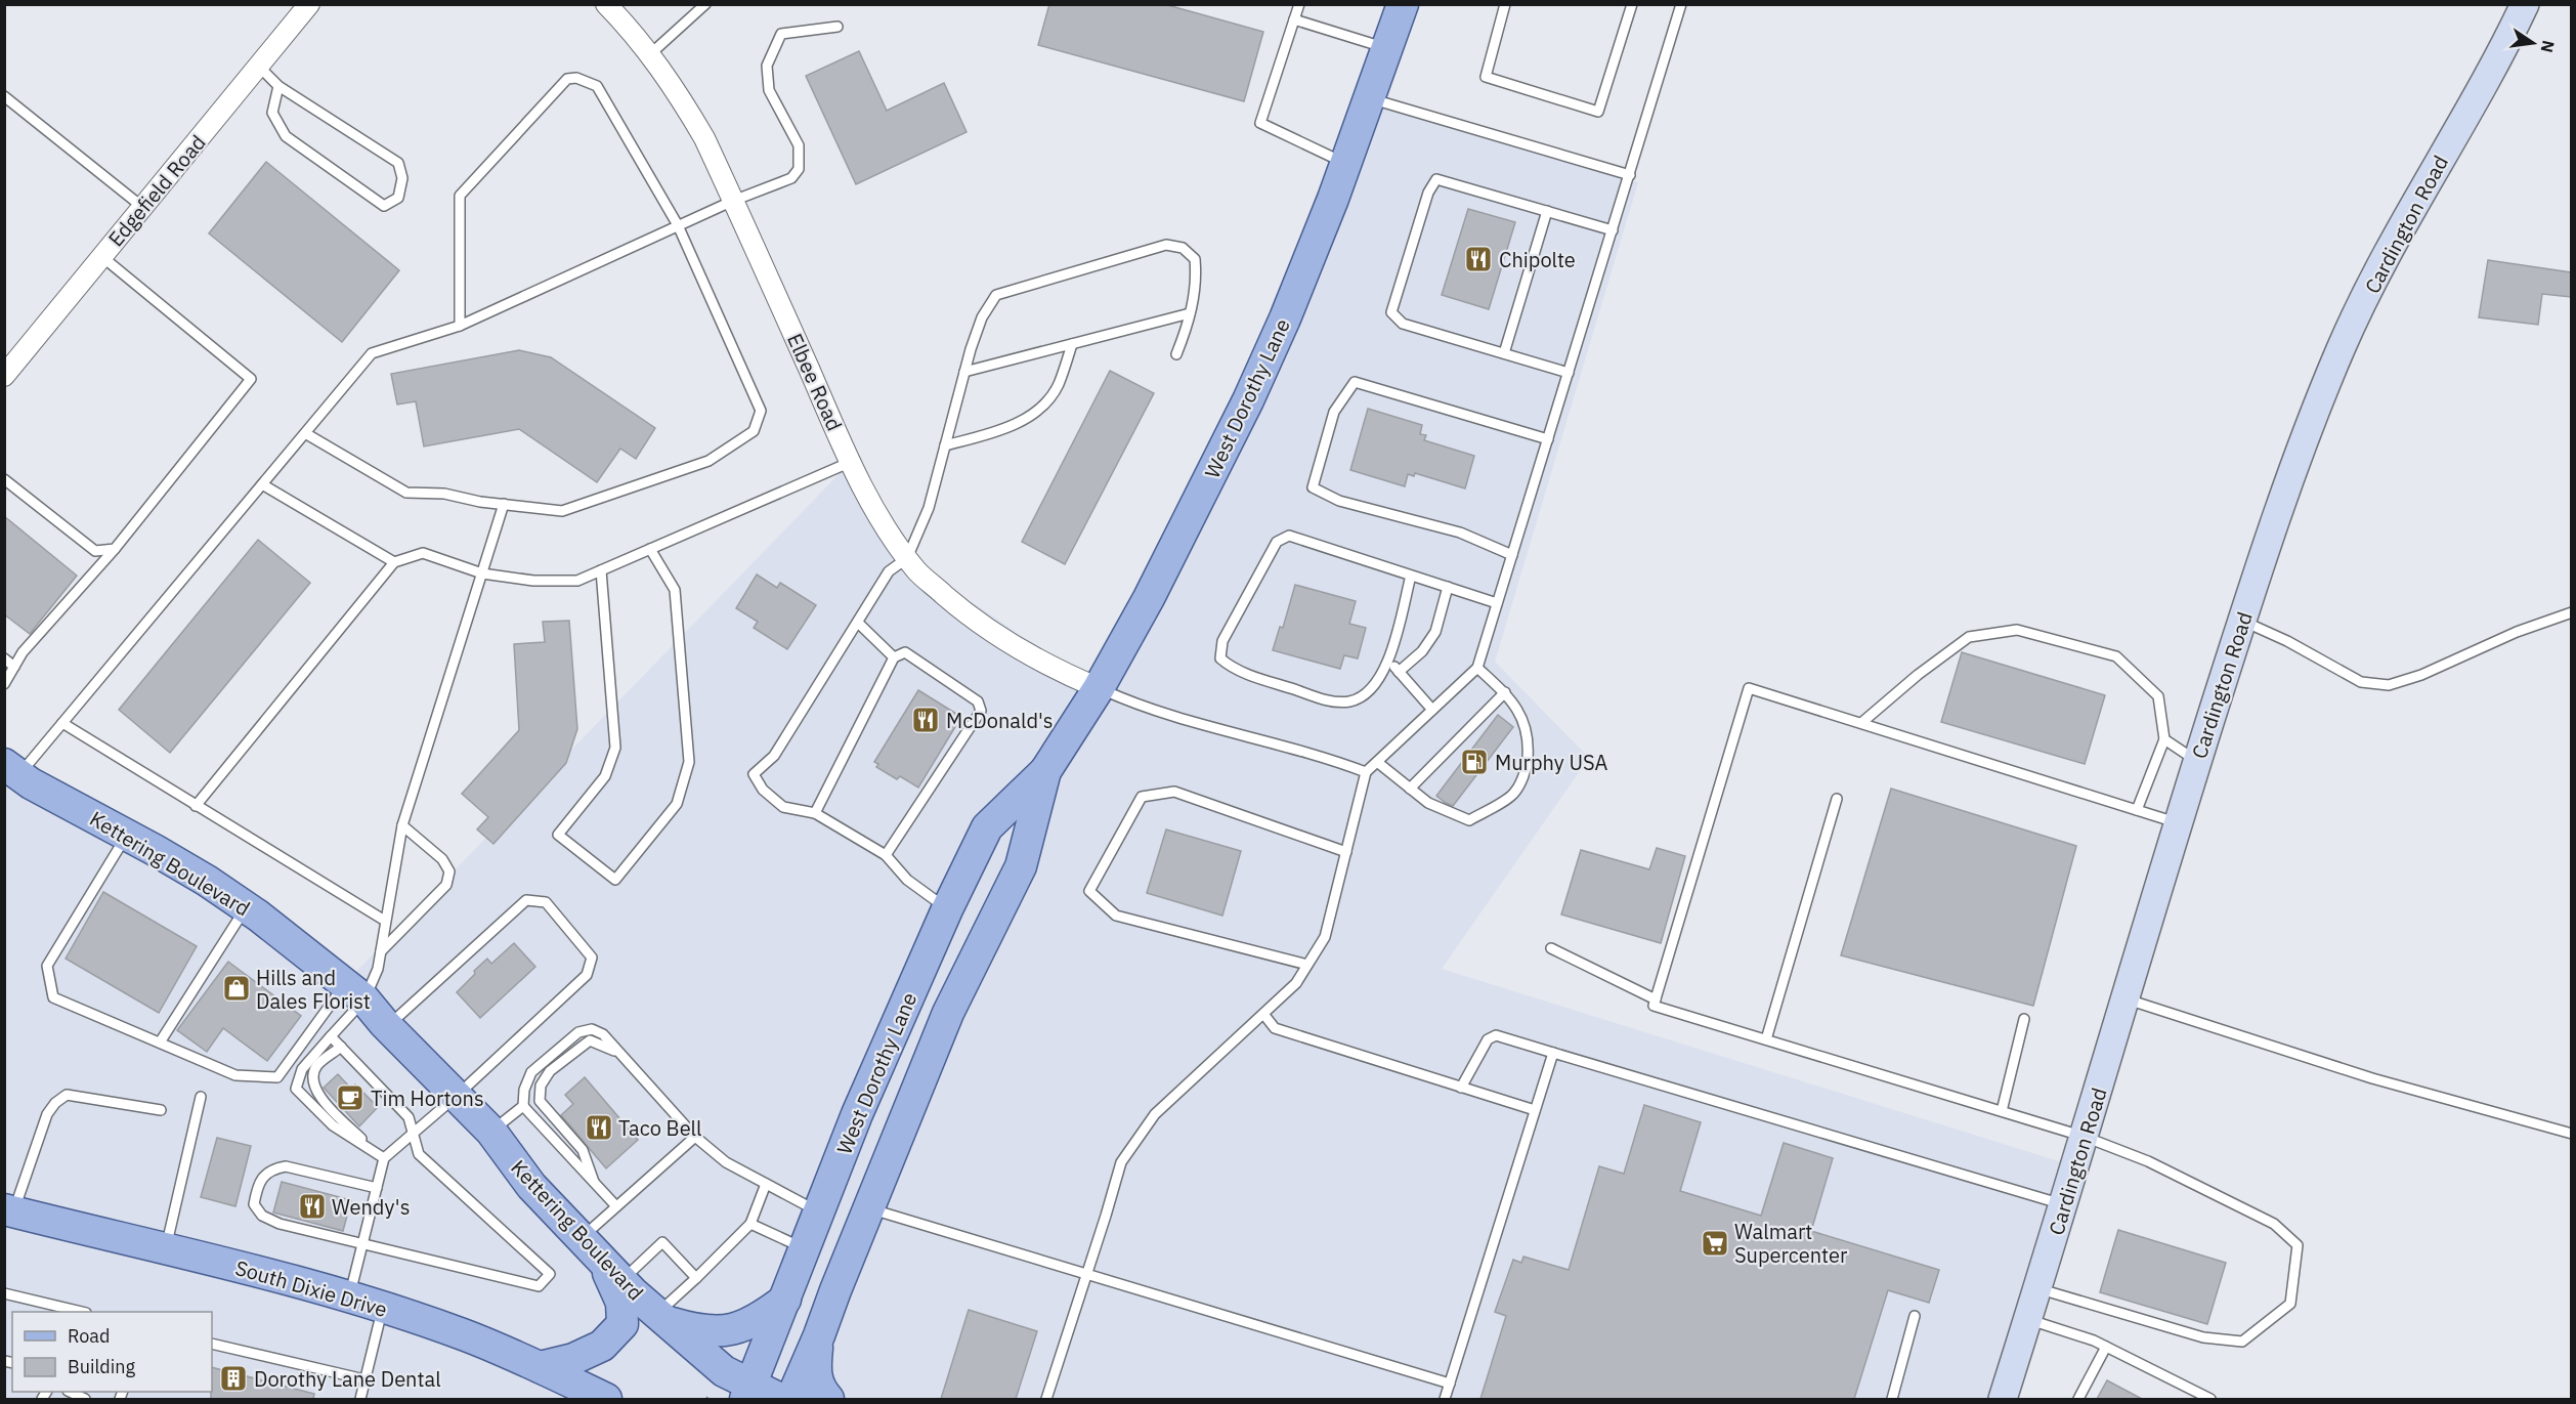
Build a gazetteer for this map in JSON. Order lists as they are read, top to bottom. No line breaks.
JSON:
{"streets":{"main road":["West Dorothy Lane","Kettering Boulevard","South Dixie Drive"],"street":["Edgefield Road","Cardington Road","Elbee Road"]},"crossings":[["Elbee Road","West Dorothy Lane"],["West Dorothy Lane","Kettering Boulevard"]],"places":{"restaurant":["Chipolte","McDonald's","Taco Bell","Wendy's"],"fuel station":["Murphy USA"],"shop":["Hills and Dales Florist"],"cafe":["Tim Hortons"],"supermarket":["Walmart Supercenter"],"building":["Dorothy Lane Dental"]},"legend":["Road","Building"],"north":"right"}
